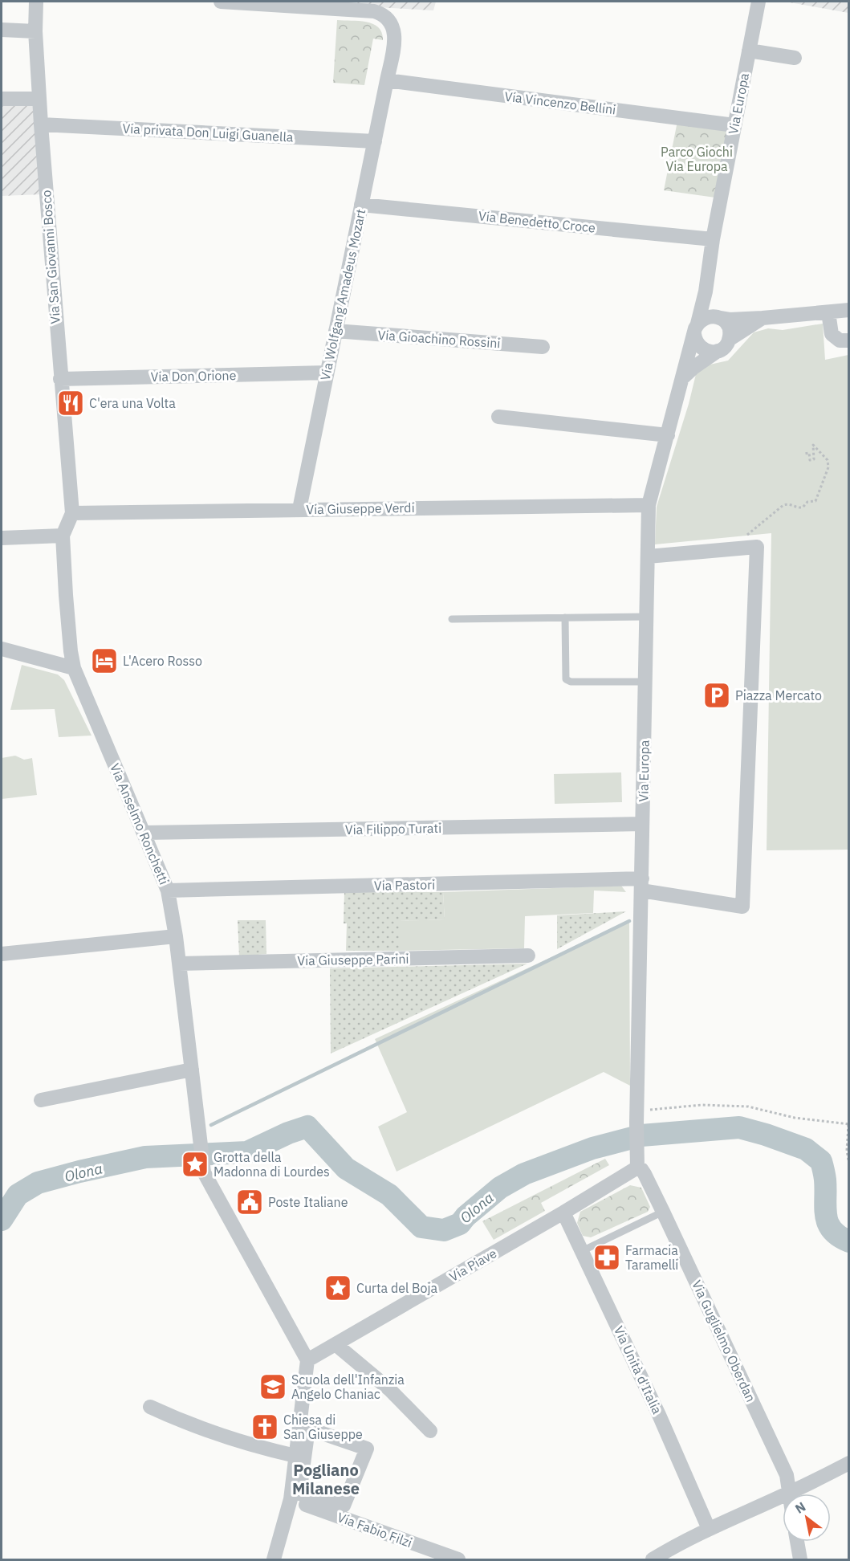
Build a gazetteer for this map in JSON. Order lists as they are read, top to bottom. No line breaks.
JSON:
{"streets":{"street":["Via Vincenzo Bellini","Via Europa","Via privata Don Luigi Guanella","Via Benedetto Croce","Via San Giovanni Bosco","Via Wolfgang Amadeus Mozart","Via Gioachino Rossini","Via Don Orione","Via Giuseppe Verdi","Via Anselmo Ronchetti","Via Filippo Turati","Via Pastori","Via Giuseppe Parini","Via Piave","Via Guglielmo Oberdan","Via Unità d'Italia","Via Fabio Filzi"]},"crossings":[["Via Vincenzo Bellini","Via Europa"],["Via Vincenzo Bellini","Via Wolfgang Amadeus Mozart"],["Via Europa","Via Benedetto Croce"],["Via Europa","Via Giuseppe Verdi"],["Via Europa","Via Filippo Turati"],["Via Europa","Via Pastori"],["Via Europa","Via Piave"],["Via Europa","Via Guglielmo Oberdan"],["Via privata Don Luigi Guanella","Via San Giovanni Bosco"],["Via privata Don Luigi Guanella","Via Wolfgang Amadeus Mozart"],["Via Benedetto Croce","Via Wolfgang Amadeus Mozart"],["Via San Giovanni Bosco","Via Don Orione"],["Via San Giovanni Bosco","Via Giuseppe Verdi"],["Via San Giovanni Bosco","Via Anselmo Ronchetti"],["Via Wolfgang Amadeus Mozart","Via Gioachino Rossini"],["Via Wolfgang Amadeus Mozart","Via Don Orione"],["Via Wolfgang Amadeus Mozart","Via Giuseppe Verdi"],["Via Giuseppe Verdi","Via Anselmo Ronchetti"],["Via Anselmo Ronchetti","Via Filippo Turati"],["Via Anselmo Ronchetti","Via Pastori"],["Via Anselmo Ronchetti","Via Giuseppe Parini"],["Via Anselmo Ronchetti","Via Piave"],["Via Piave","Via Guglielmo Oberdan"],["Via Piave","Via Unità d'Italia"]],"districts":["Pogliano Milanese"],"water":["Olona"],"parks":["Parco Giochi Via Europa"],"places":{"restaurant":["C'era una Volta"],"hotel":["L'Acero Rosso"],"parking":["Piazza Mercato"],"place":["Grotta della Madonna di Lourdes","Curta del Boja"],"public building":["Poste Italiane"],"pharmacy":["Farmacia Taramelli"],"school or university":["Scuola dell'Infanzia Angelo Chaniac"],"church":["Chiesa di San Giuseppe"]},"north":"top left"}
